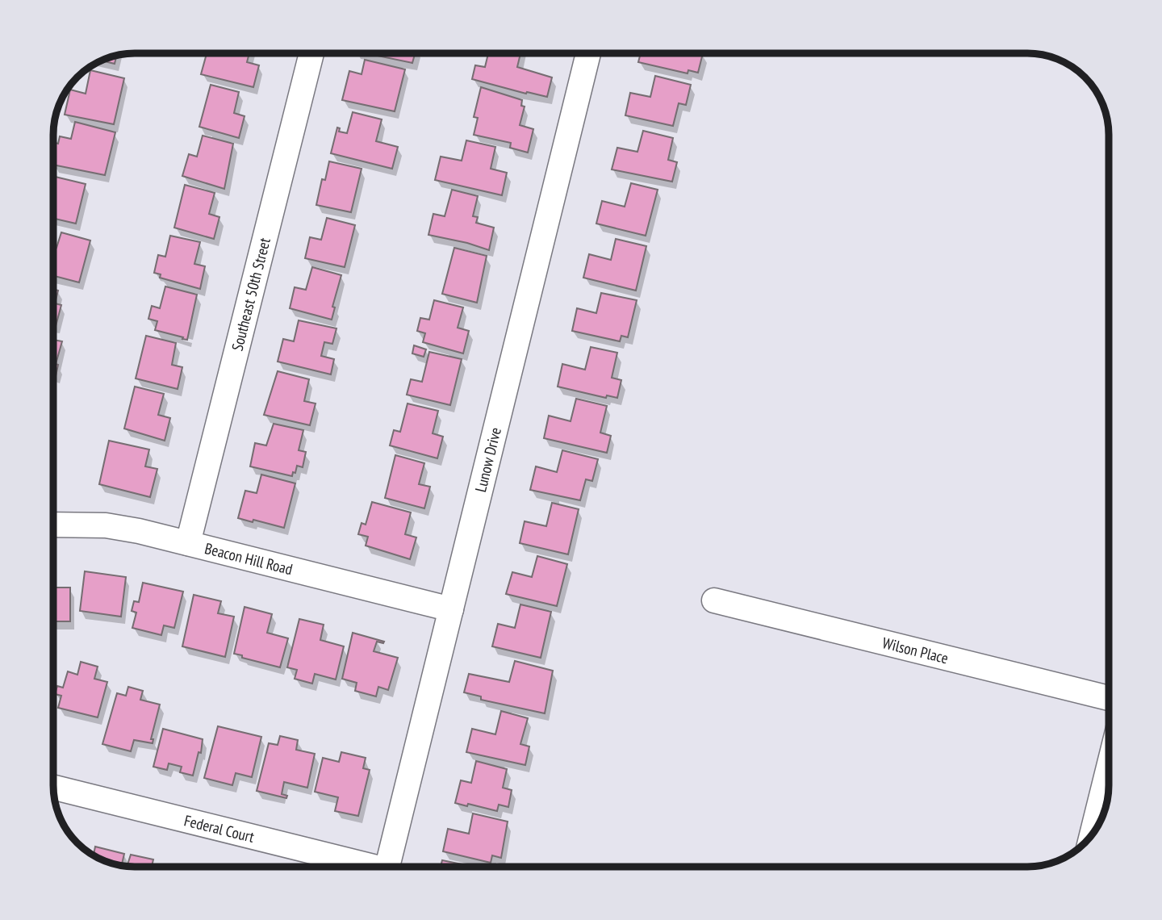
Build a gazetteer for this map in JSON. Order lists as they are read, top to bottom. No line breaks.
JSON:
{"streets":{"street":["Southeast 50th Street","Lunow Drive","Beacon Hill Road","Wilson Place","Federal Court"]},"crossings":[["Southeast 50th Street","Beacon Hill Road"],["Lunow Drive","Beacon Hill Road"]]}
